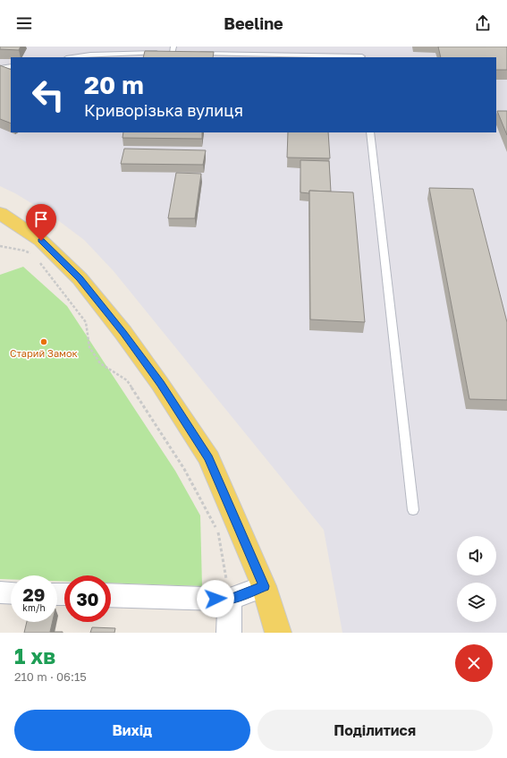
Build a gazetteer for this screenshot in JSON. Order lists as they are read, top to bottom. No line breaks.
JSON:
{"places":["Старий Замок"],"page":{"header":"Beeline","turn":["20 m","Криворізька вулиця"],"speed":"29 km/h","limit":"30","heading":["1 хв","210 m · 06:15"],"buttons":["Вихід","Поділитися"]}}
